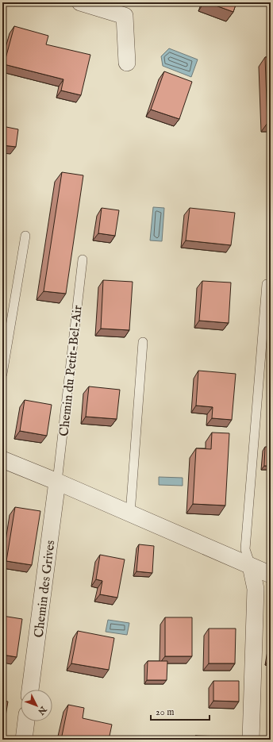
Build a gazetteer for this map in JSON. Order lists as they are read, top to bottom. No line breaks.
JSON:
{"streets":{"street":["Chemin des Grives"],"lane":["Chemin du Petit-Bel-Air"]},"crossings":[["Chemin du Petit-Bel-Air","Chemin des Grives"]],"scale_bar":"20 m","north":"bottom right"}
